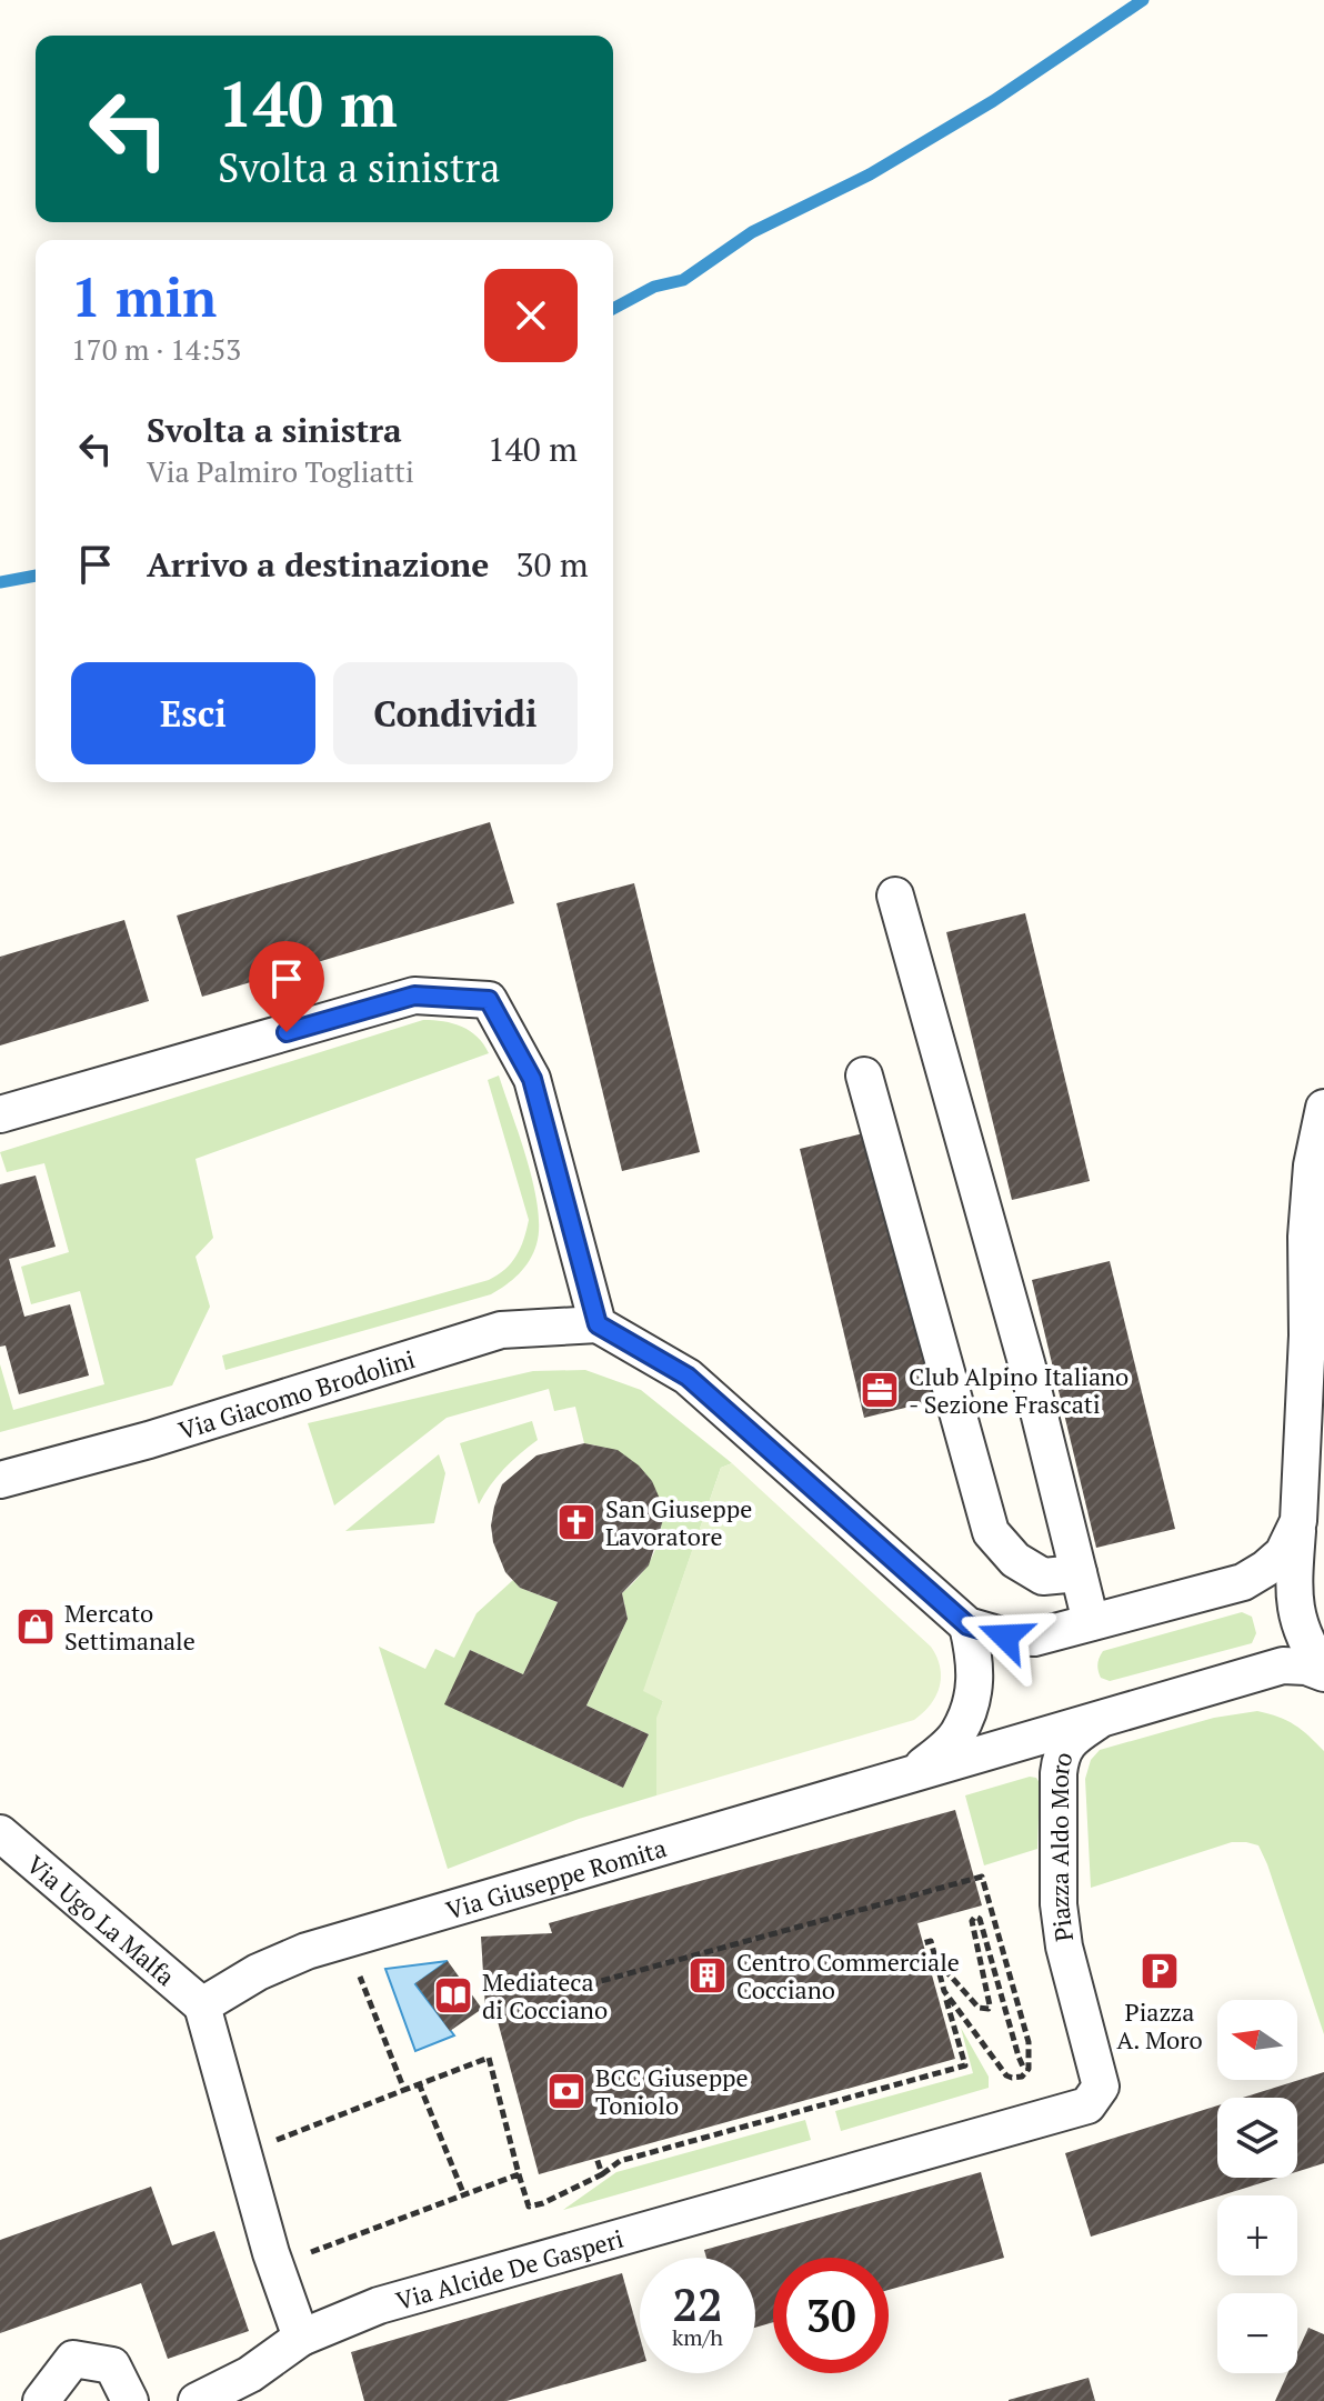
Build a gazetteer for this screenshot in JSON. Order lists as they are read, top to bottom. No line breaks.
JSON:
{"streets":{"street":["Via Giacomo Brodolini","Piazza Aldo Moro","Via Giuseppe Romita","Via Ugo La Malfa","Via Alcide De Gasperi"]},"crossings":[["Piazza Aldo Moro","Via Giuseppe Romita"],["Piazza Aldo Moro","Via Alcide De Gasperi"],["Via Giuseppe Romita","Via Ugo La Malfa"]],"places":{"office":["Club Alpino Italiano - Sezione Frascati"],"church":["San Giuseppe Lavoratore"],"shop":["Mercato Settimanale"],"parking":["Piazza A. Moro"],"building":["Centro Commerciale Cocciano"],"library":["Mediateca di Cocciano"],"bank":["BCC Giuseppe Toniolo"]},"north":"left","page":{"turn":["140 m","Svolta a sinistra"],"heading":["1 min","170 m · 14:53"],"list":[{"name":"Svolta a sinistra","note":"Via Palmiro Togliatti","value":"140 m"},{"name":"Arrivo a destinazione","value":"30 m"}],"buttons":["Esci","Condividi"],"map_buttons":["+","−"],"speed":"22 km/h","limit":"30"}}
